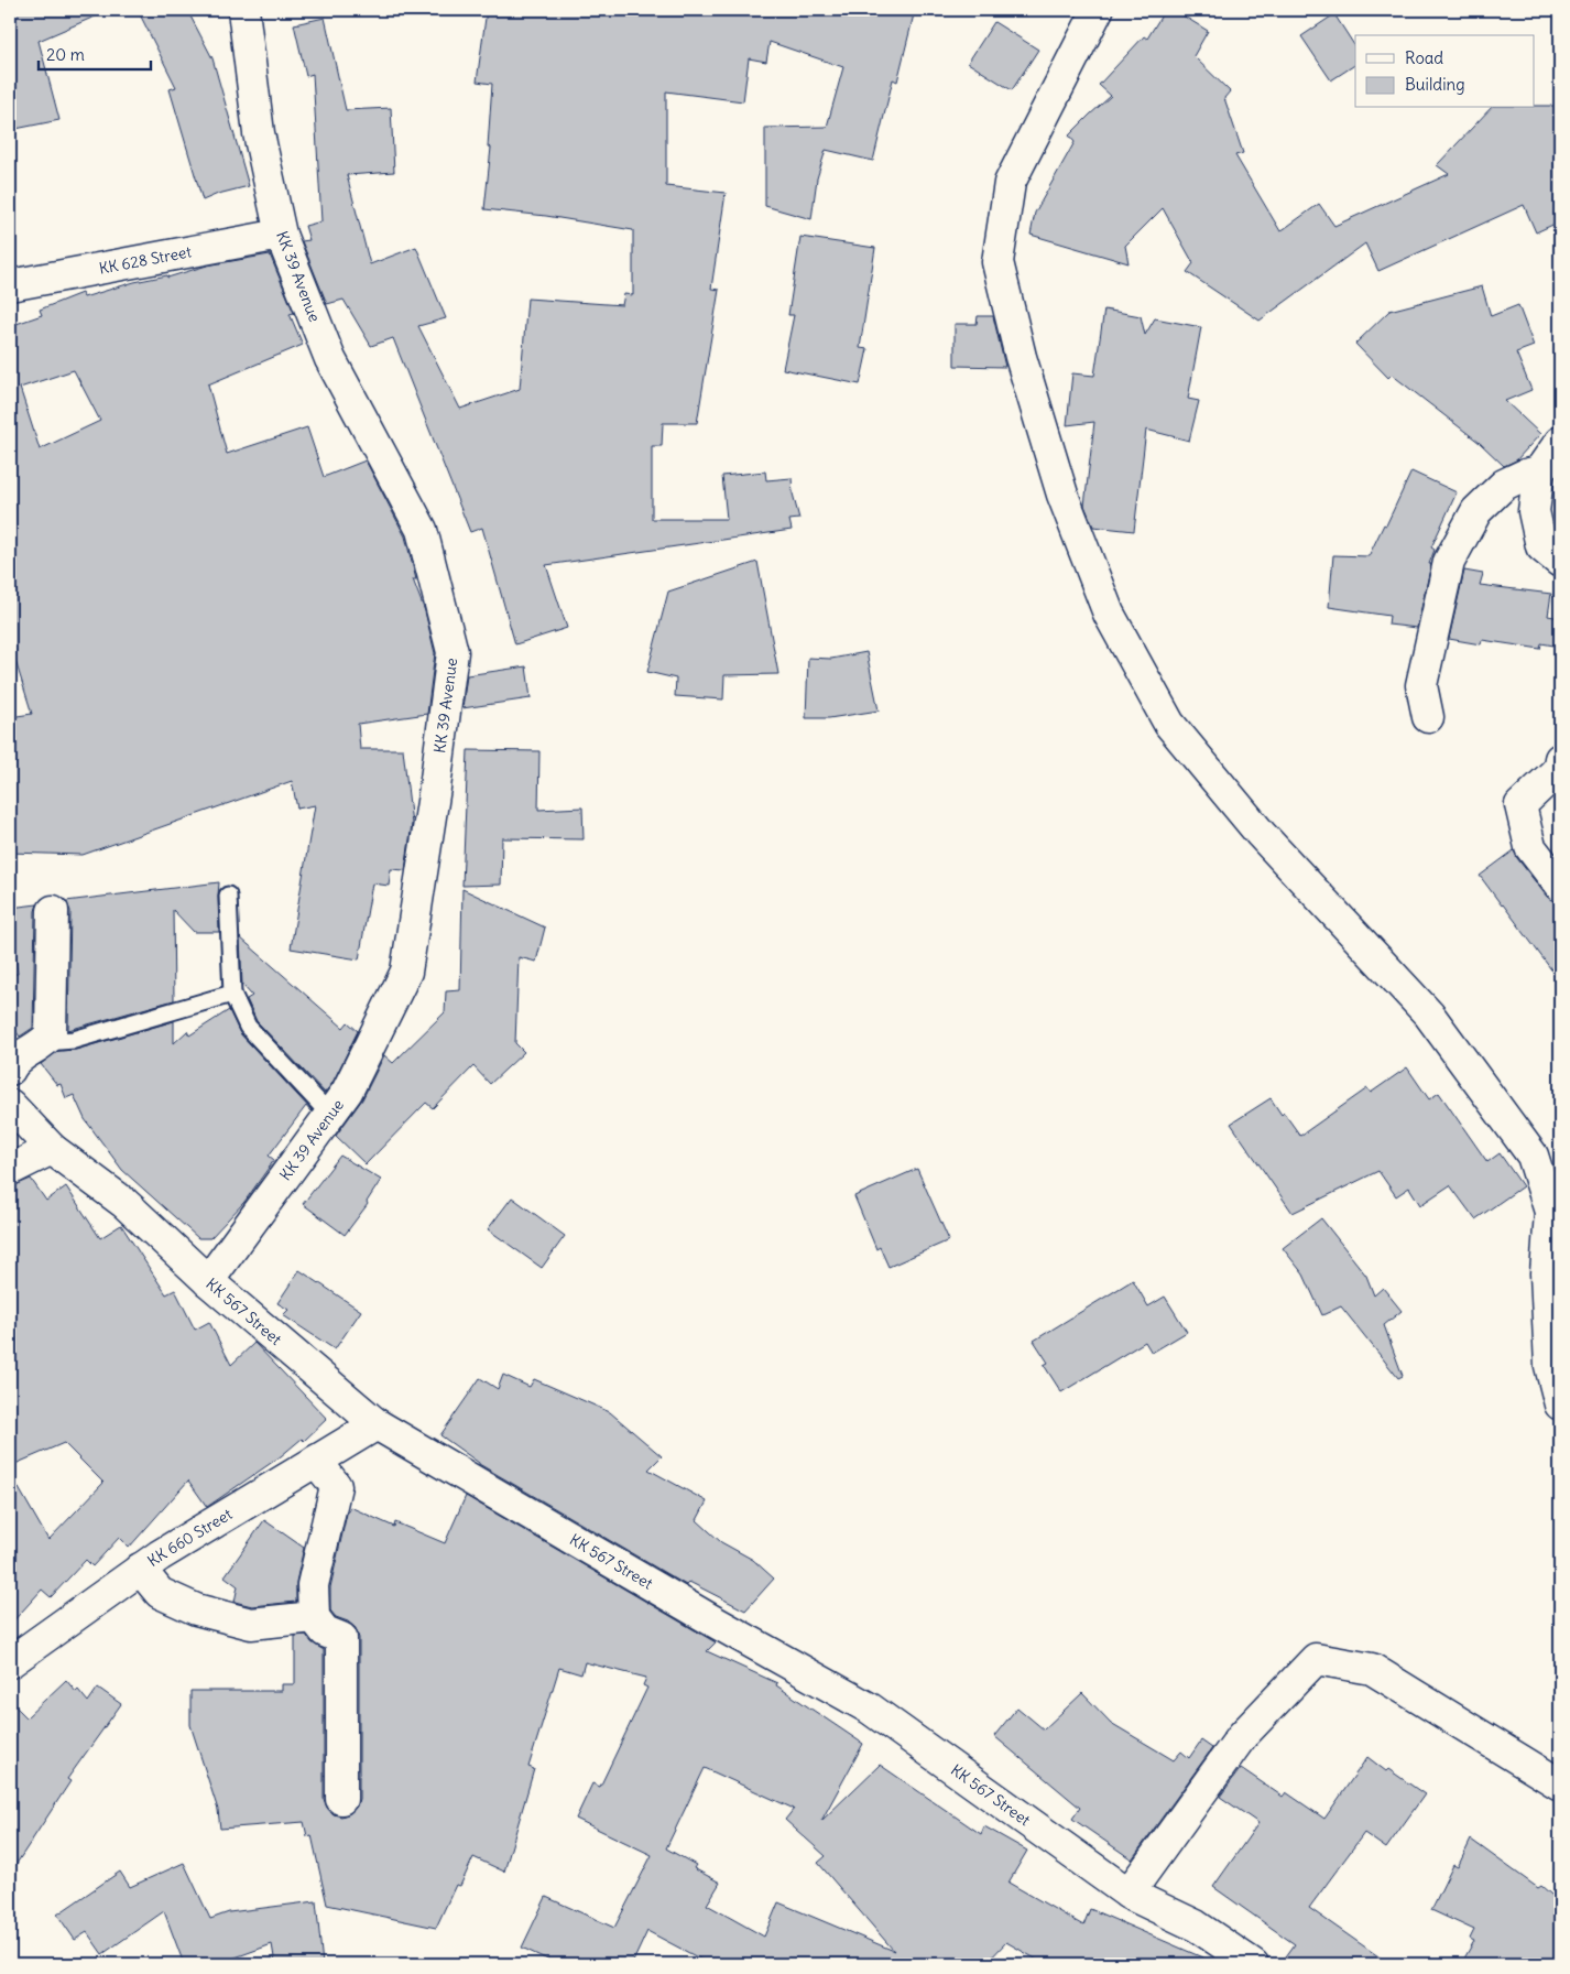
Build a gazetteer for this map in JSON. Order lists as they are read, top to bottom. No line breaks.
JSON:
{"streets":{"street":["KK 628 Street","KK 39 Avenue","KK 567 Street","KK 660 Street"]},"crossings":[["KK 628 Street","KK 39 Avenue"],["KK 39 Avenue","KK 567 Street"],["KK 567 Street","KK 660 Street"]],"legend":["Road","Building"],"scale_bar":"20 m"}
